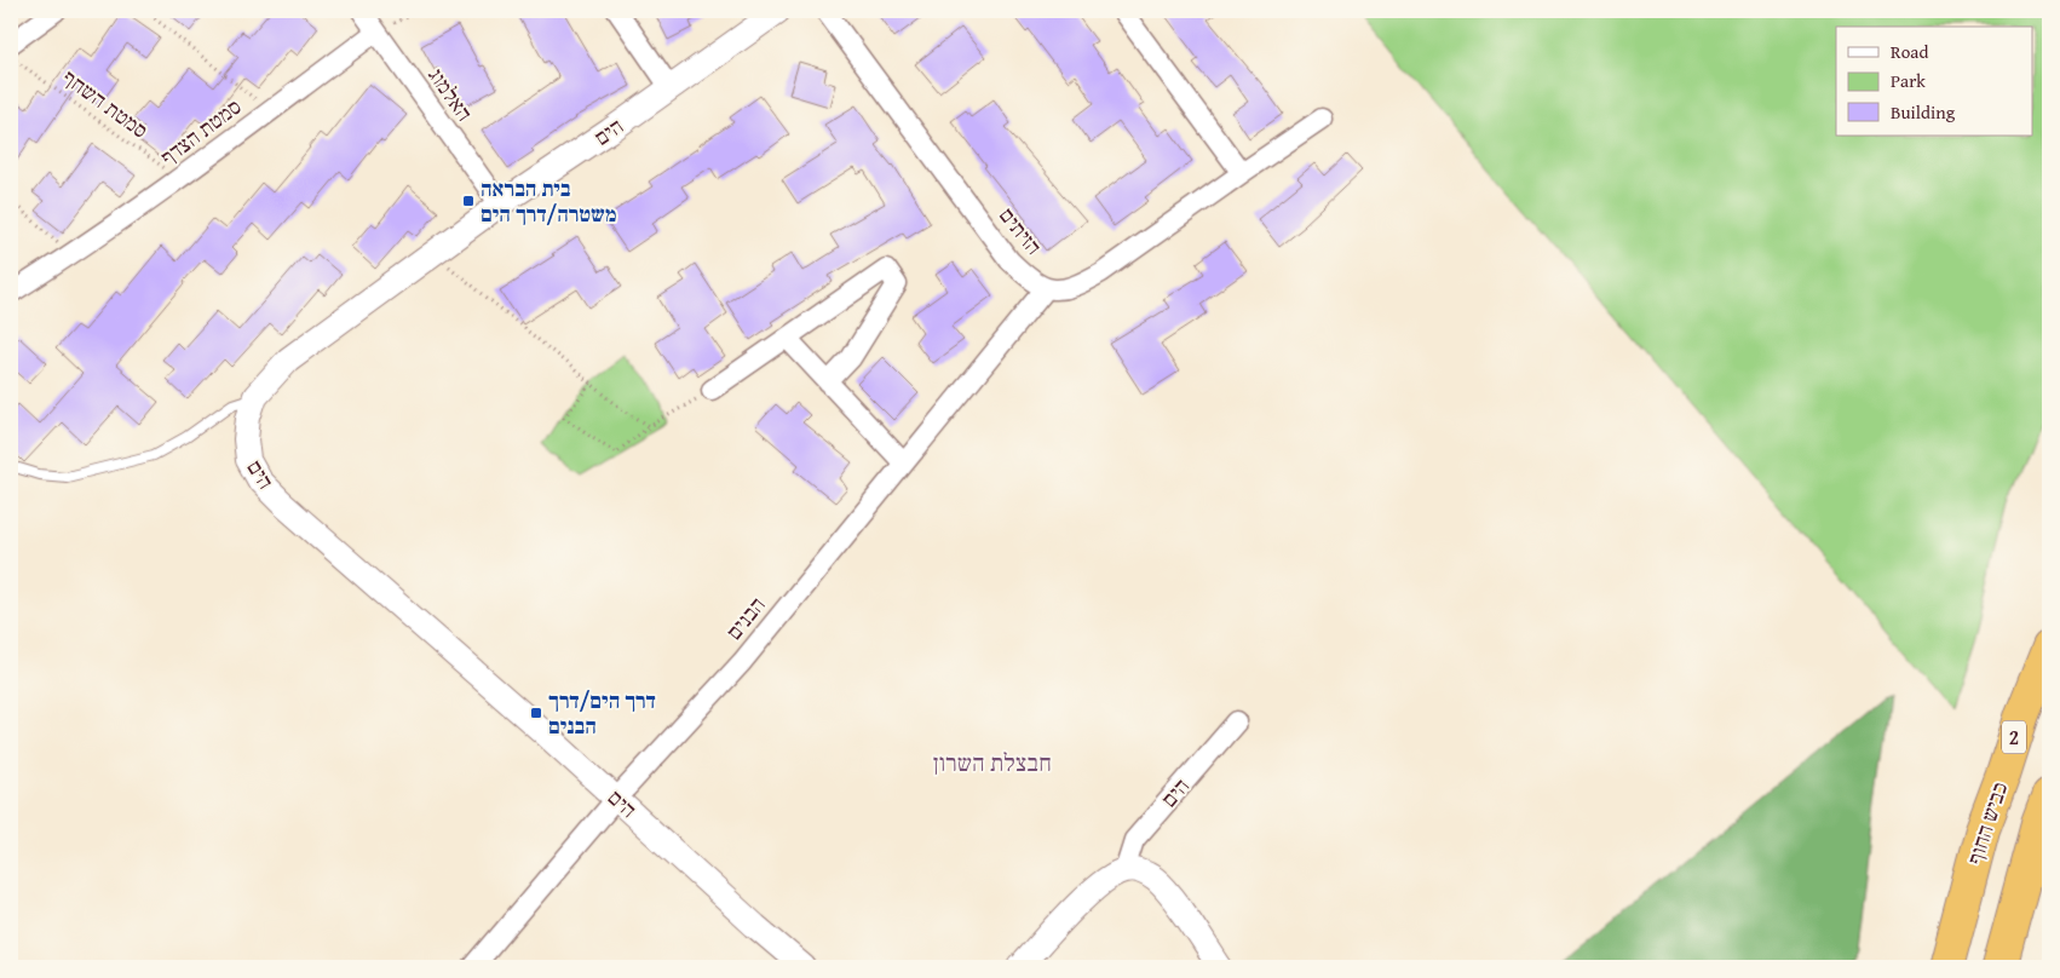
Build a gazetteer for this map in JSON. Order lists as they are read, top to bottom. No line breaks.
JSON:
{"streets":{"highway":["2","כביש החוף"],"street":["האלמוג","סמטת הצדף","הים","הזיתים","הבנים"],"path":["סמטת השחף"]},"crossings":[["האלמוג","סמטת הצדף"],["האלמוג","הים"],["סמטת השחף","סמטת הצדף"],["הים","הבנים"],["הזיתים","הבנים"]],"districts":["חבצלת השרון"],"places":{"transit":["בית הבראה משטרה/דרך הים","דרך הים/דרך הבנים"]},"legend":["Road","Park","Building"]}
